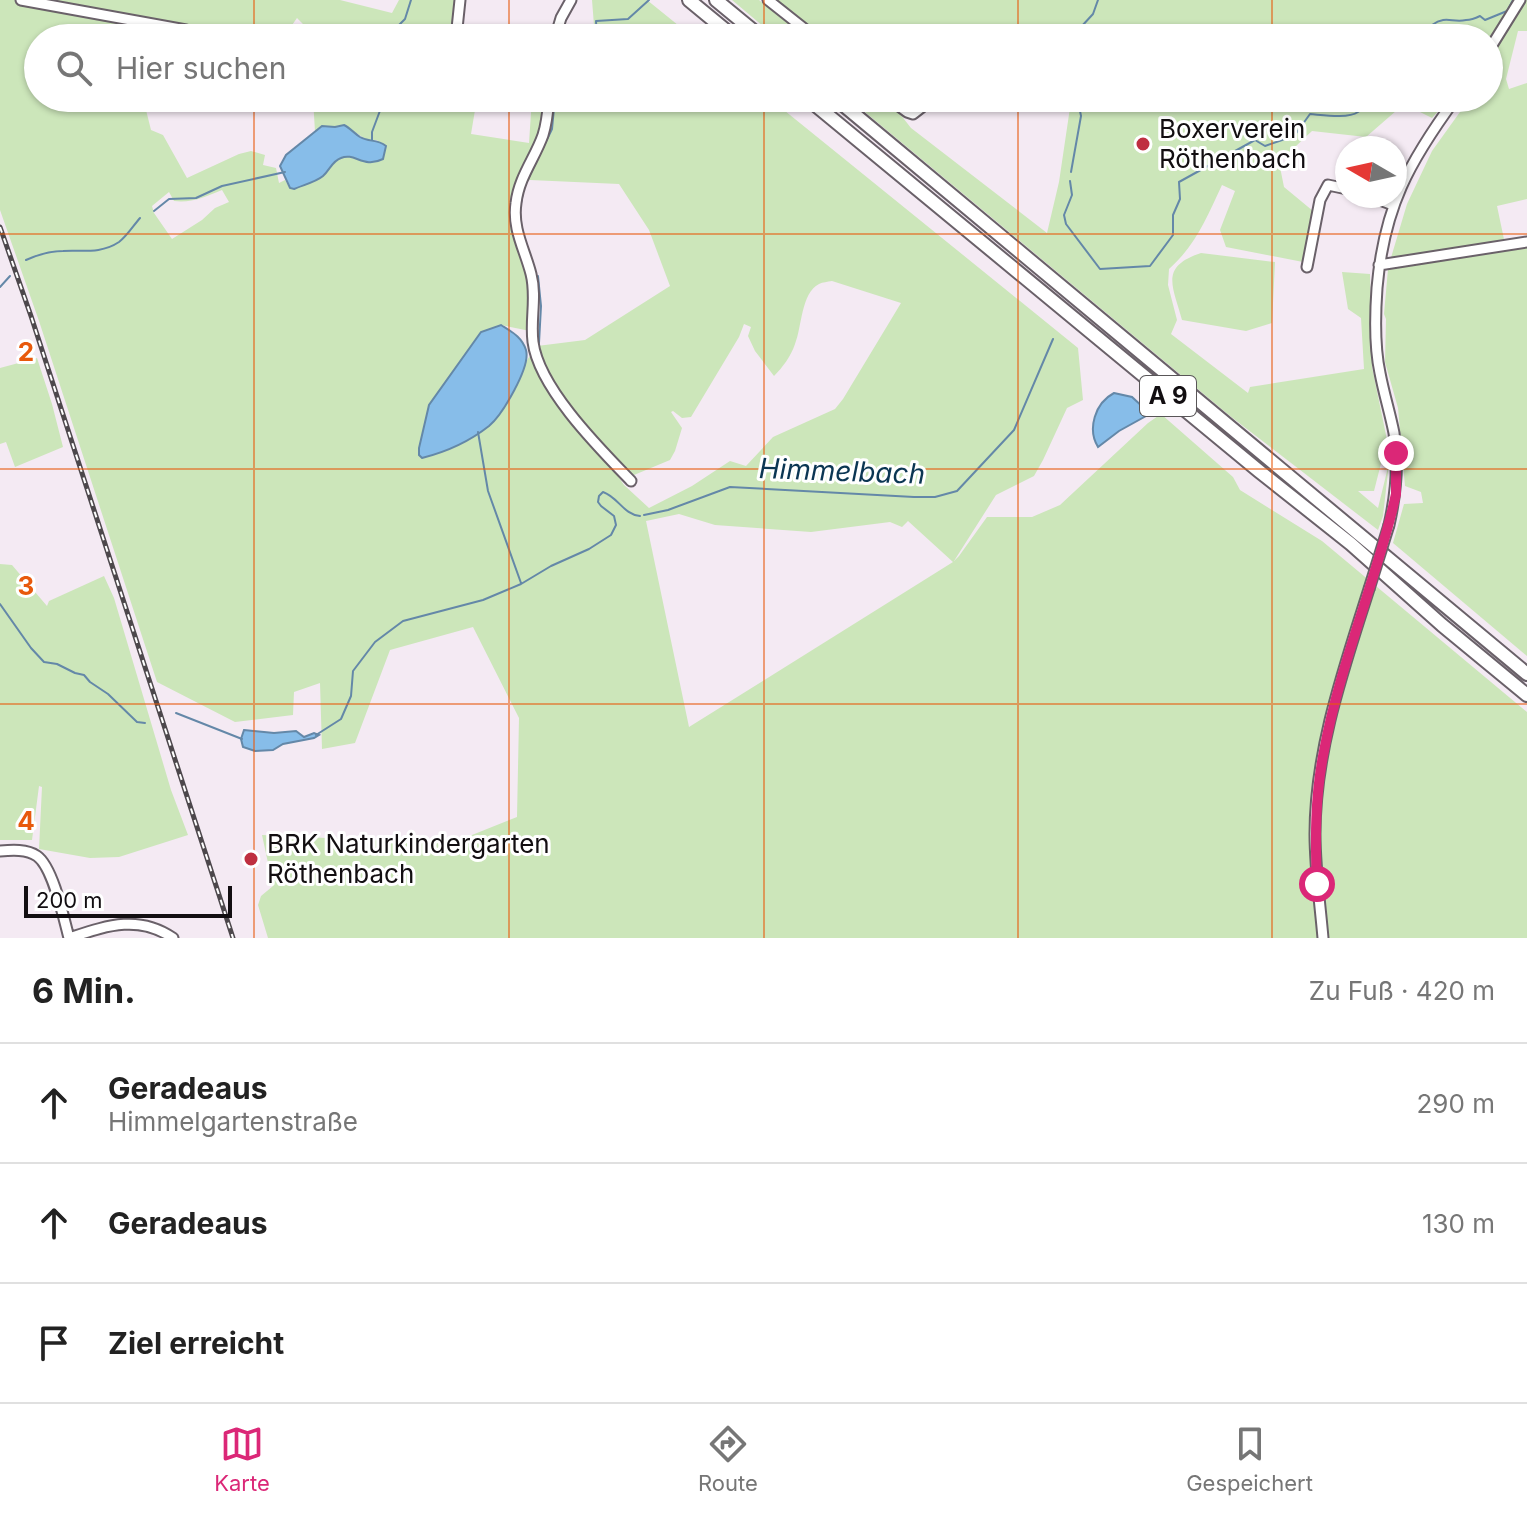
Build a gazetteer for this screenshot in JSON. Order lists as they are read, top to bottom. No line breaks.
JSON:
{"streets":{"highway":["A 9"]},"water":["Himmelbach"],"places":["Boxerverein Röthenbach","BRK Naturkindergarten Röthenbach"],"scale_bar":"200 m","north":"left","page":{"search":"Hier suchen","scale":"200 m","heading":["6 Min.","Zu Fuß · 420 m"],"list":[["Geradeaus","Himmelgartenstraße","290 m"],["Geradeaus","130 m"],"Ziel erreicht"],"nav":["Karte","Route","Gespeichert"]},"grid":{"rows":["2","3","4"]}}
